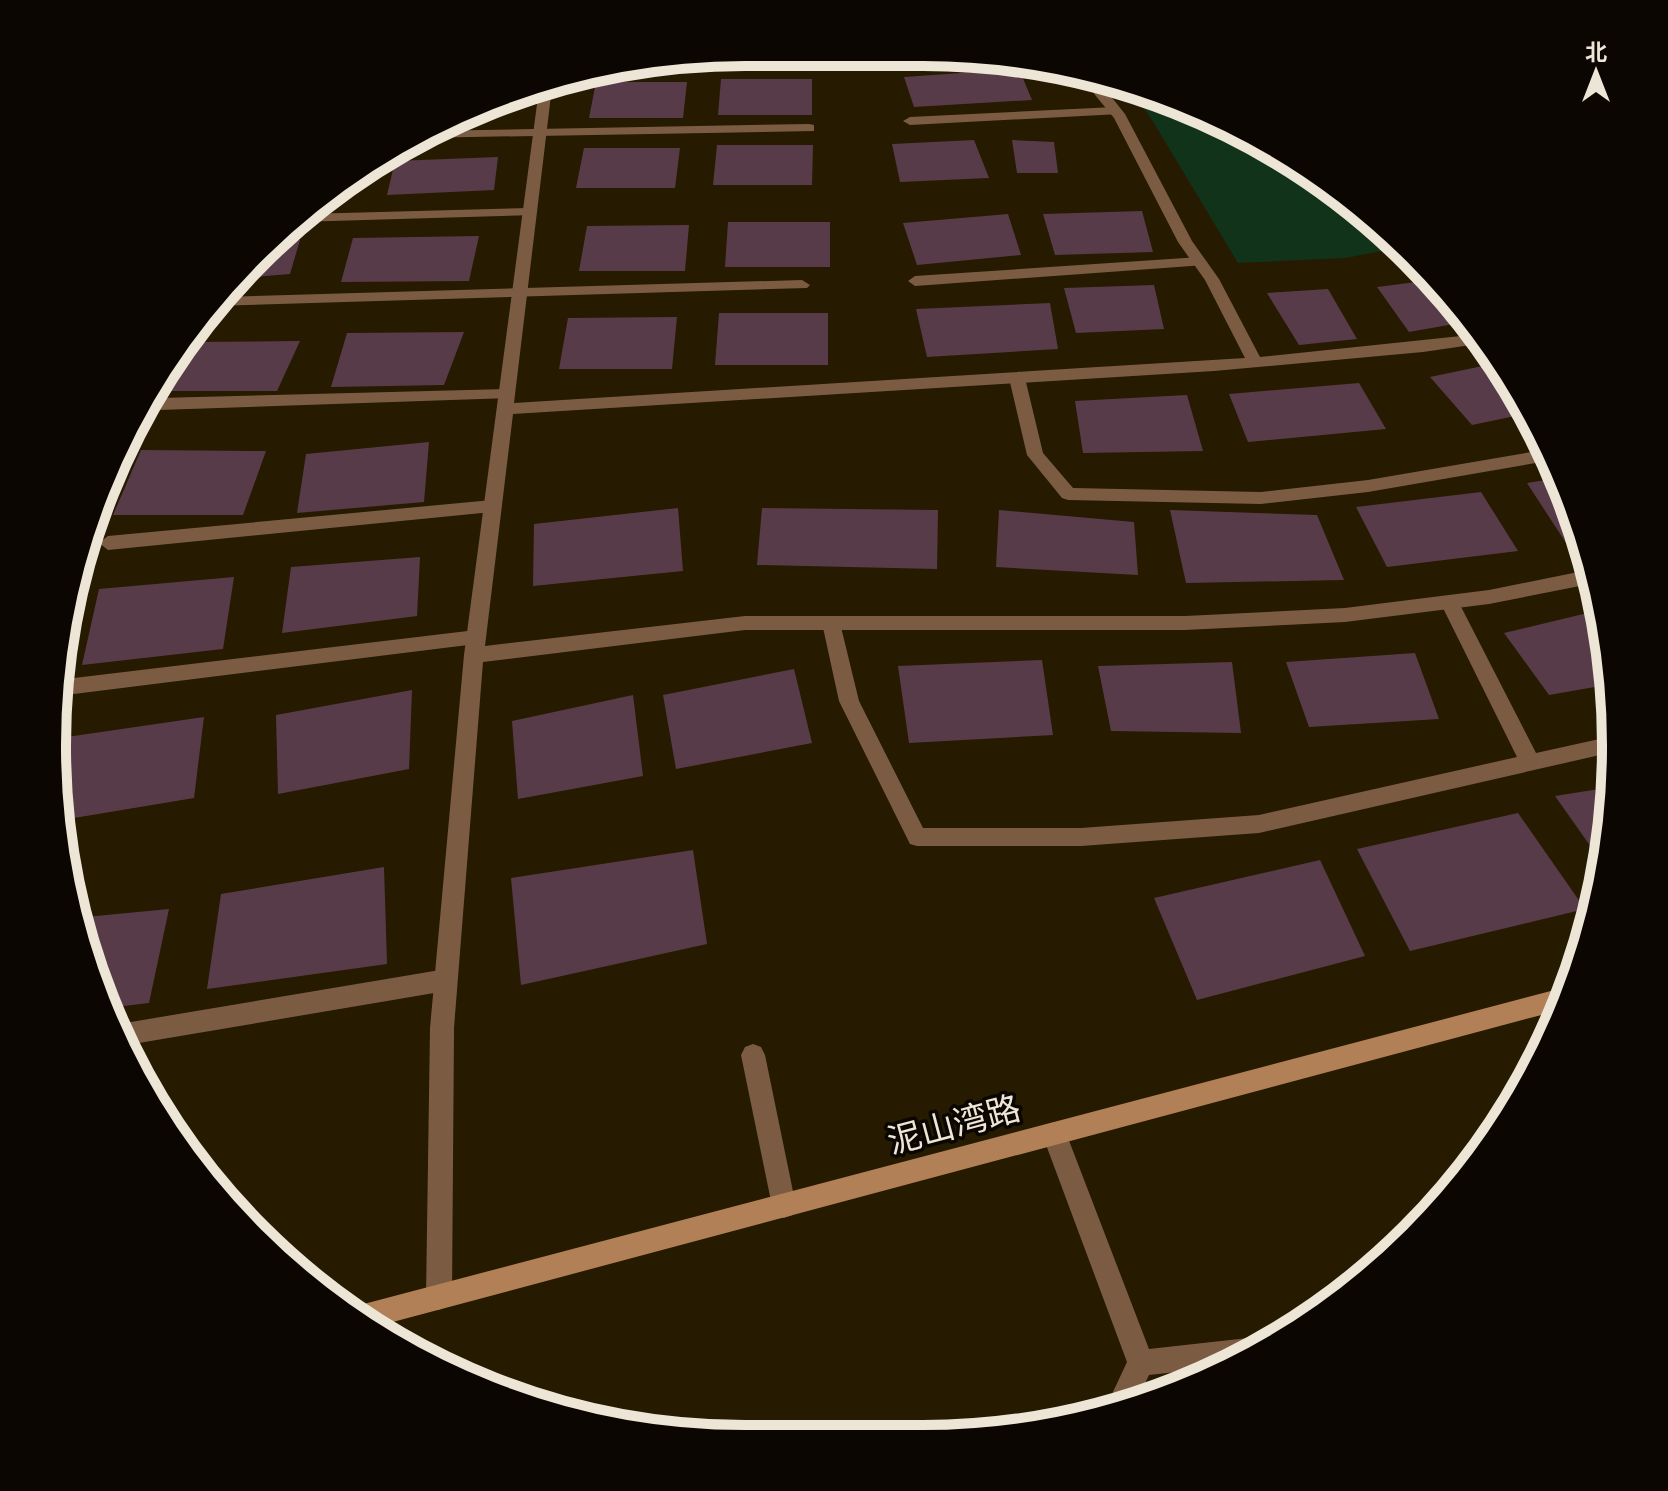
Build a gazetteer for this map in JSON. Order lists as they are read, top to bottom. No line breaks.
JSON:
{"streets":{"street":["泥山湾路"]},"north":"top"}
